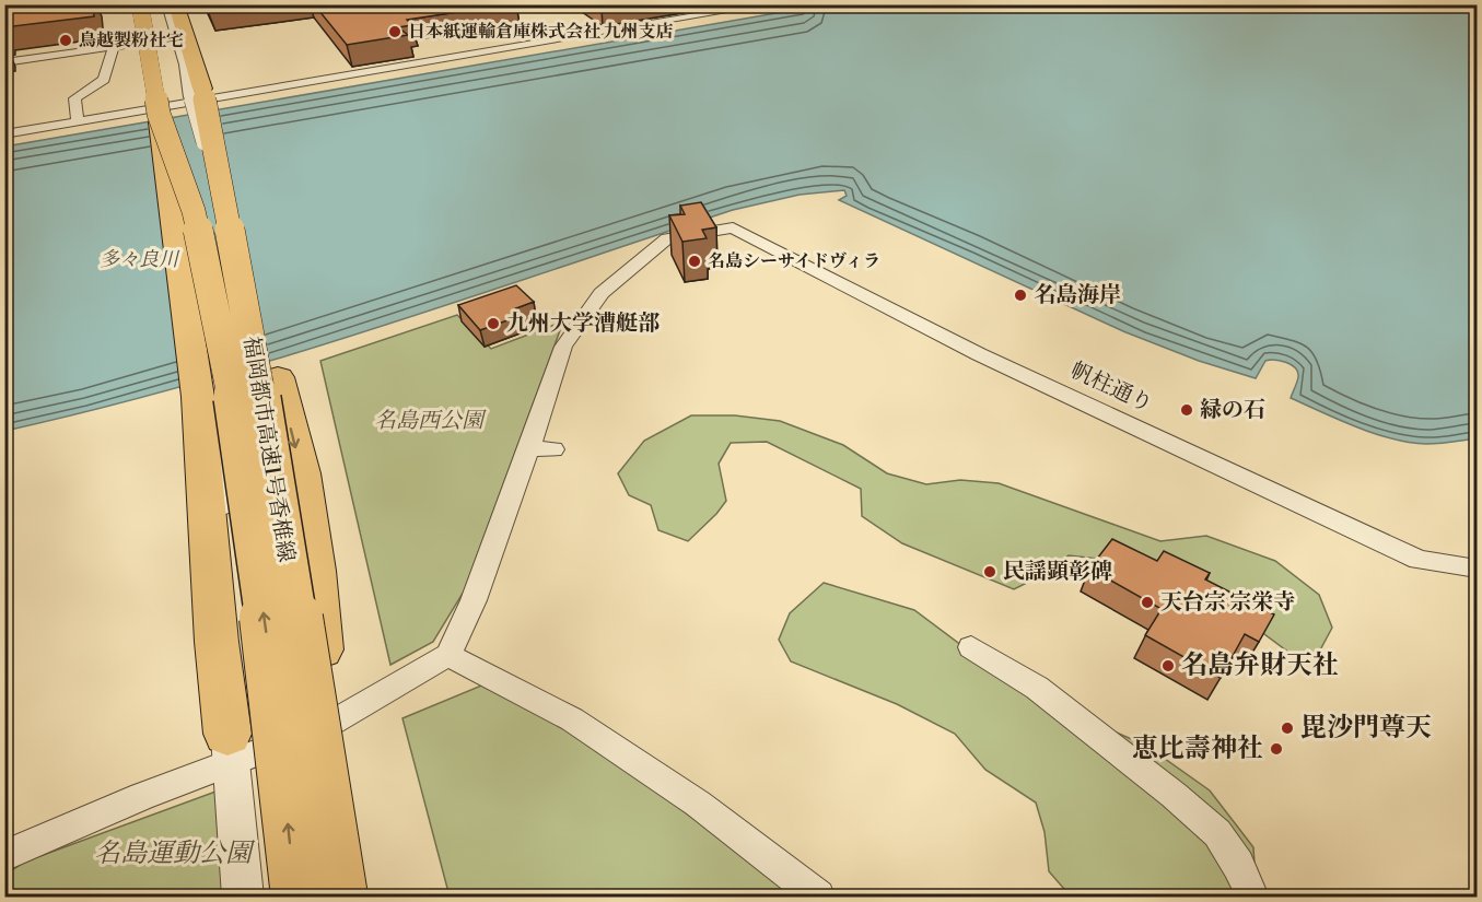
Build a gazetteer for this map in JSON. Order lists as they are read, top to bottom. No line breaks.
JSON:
{"streets":{"highway":["福岡都市高速1号香椎線"],"street":["帆柱通り"]},"water":["多々良川"],"parks":["名島西公園","名島運動公園"],"places":["日本紙運輸倉庫株式会社 九州支店","鳥越製粉社宅","名島シーサイドヴィラ","名島海岸","九州大学漕艇部","緑の石","民謡顕彰碑","天台宗 宗栄寺","名島弁財天社","毘沙門尊天","恵比壽神社"]}
